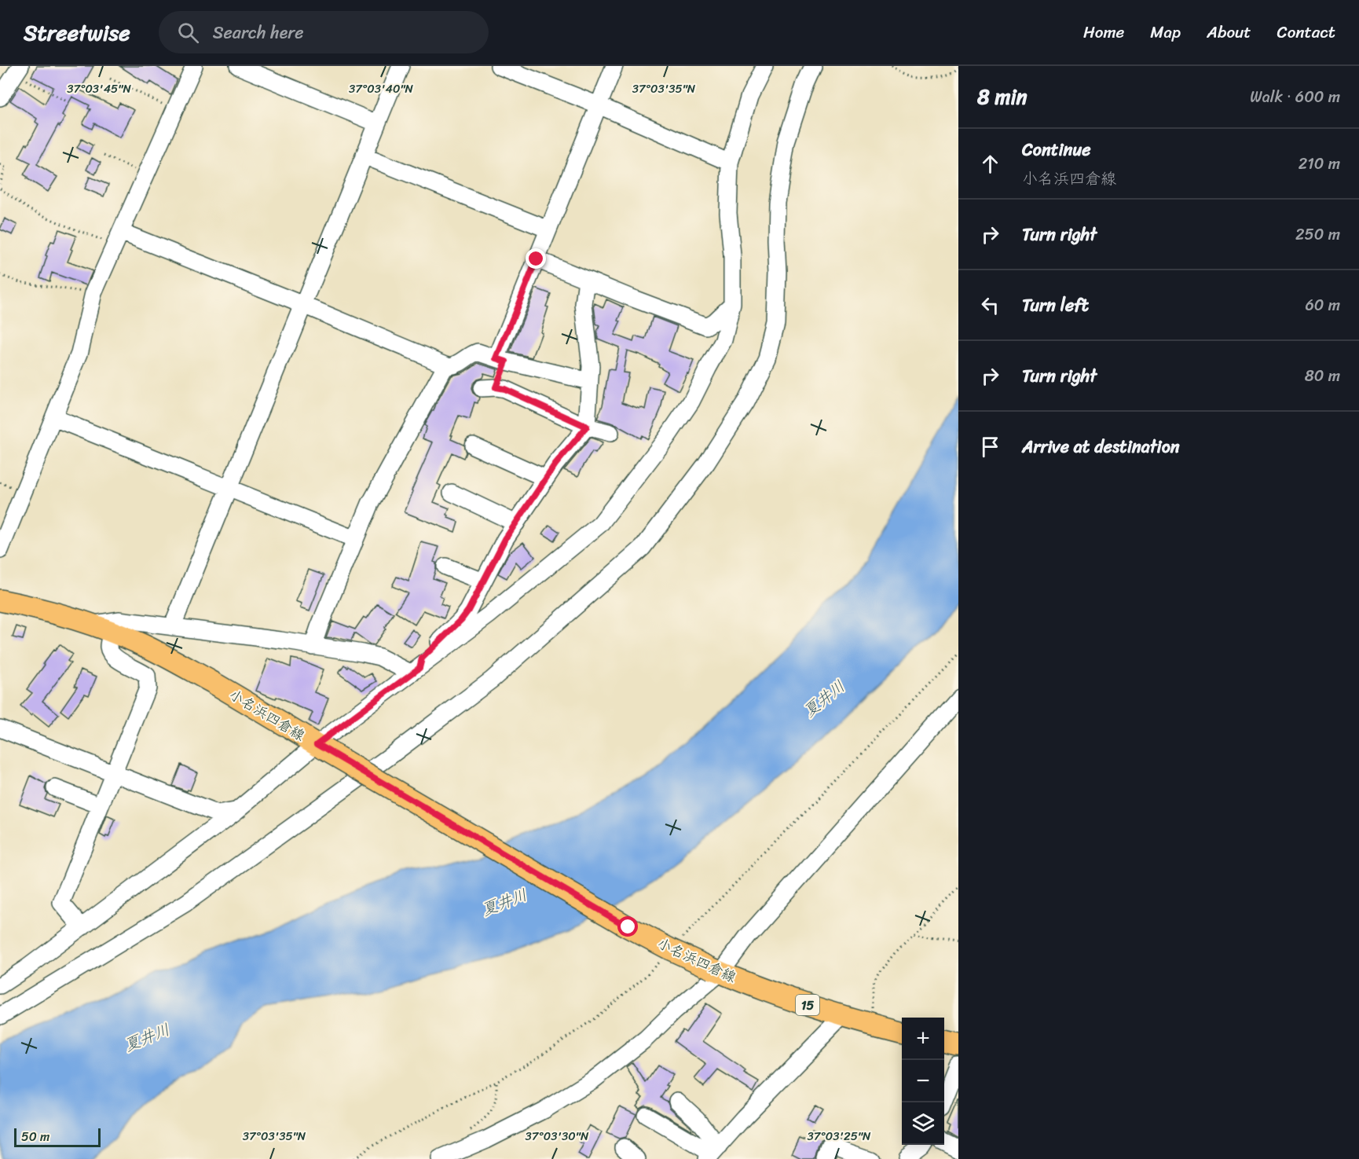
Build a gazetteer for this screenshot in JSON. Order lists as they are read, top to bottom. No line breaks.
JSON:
{"streets":{"main road":["小名浜四倉線","15"]},"water":["夏井川"],"scale_bar":"50 m","page":{"header":"Streetwise","search":"Search here","nav":["Home","Map","About","Contact"],"heading":["8 min","Walk · 600 m"],"list":[["Continue","小名浜四倉線","210 m"],["Turn right","250 m"],["Turn left","60 m"],["Turn right","80 m"],"Arrive at destination"],"map_buttons":["+","−"],"scale":"50 m"},"coordinates":["37°03'45\"N","37°03'40\"N","37°03'35\"N","37°03'30\"N","37°03'25\"N"]}
